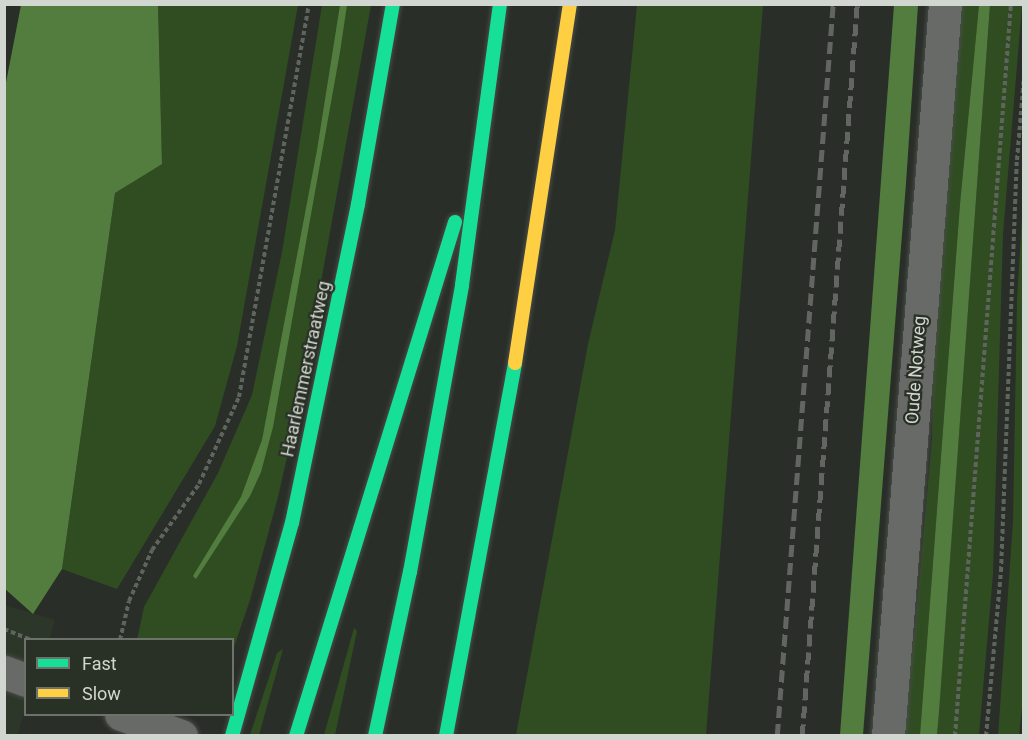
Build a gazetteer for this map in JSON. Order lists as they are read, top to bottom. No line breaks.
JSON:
{"streets":{"main road":["Haarlemmerstraatweg"],"street":["Oude Notweg"]},"legend":["Fast","Slow"]}
